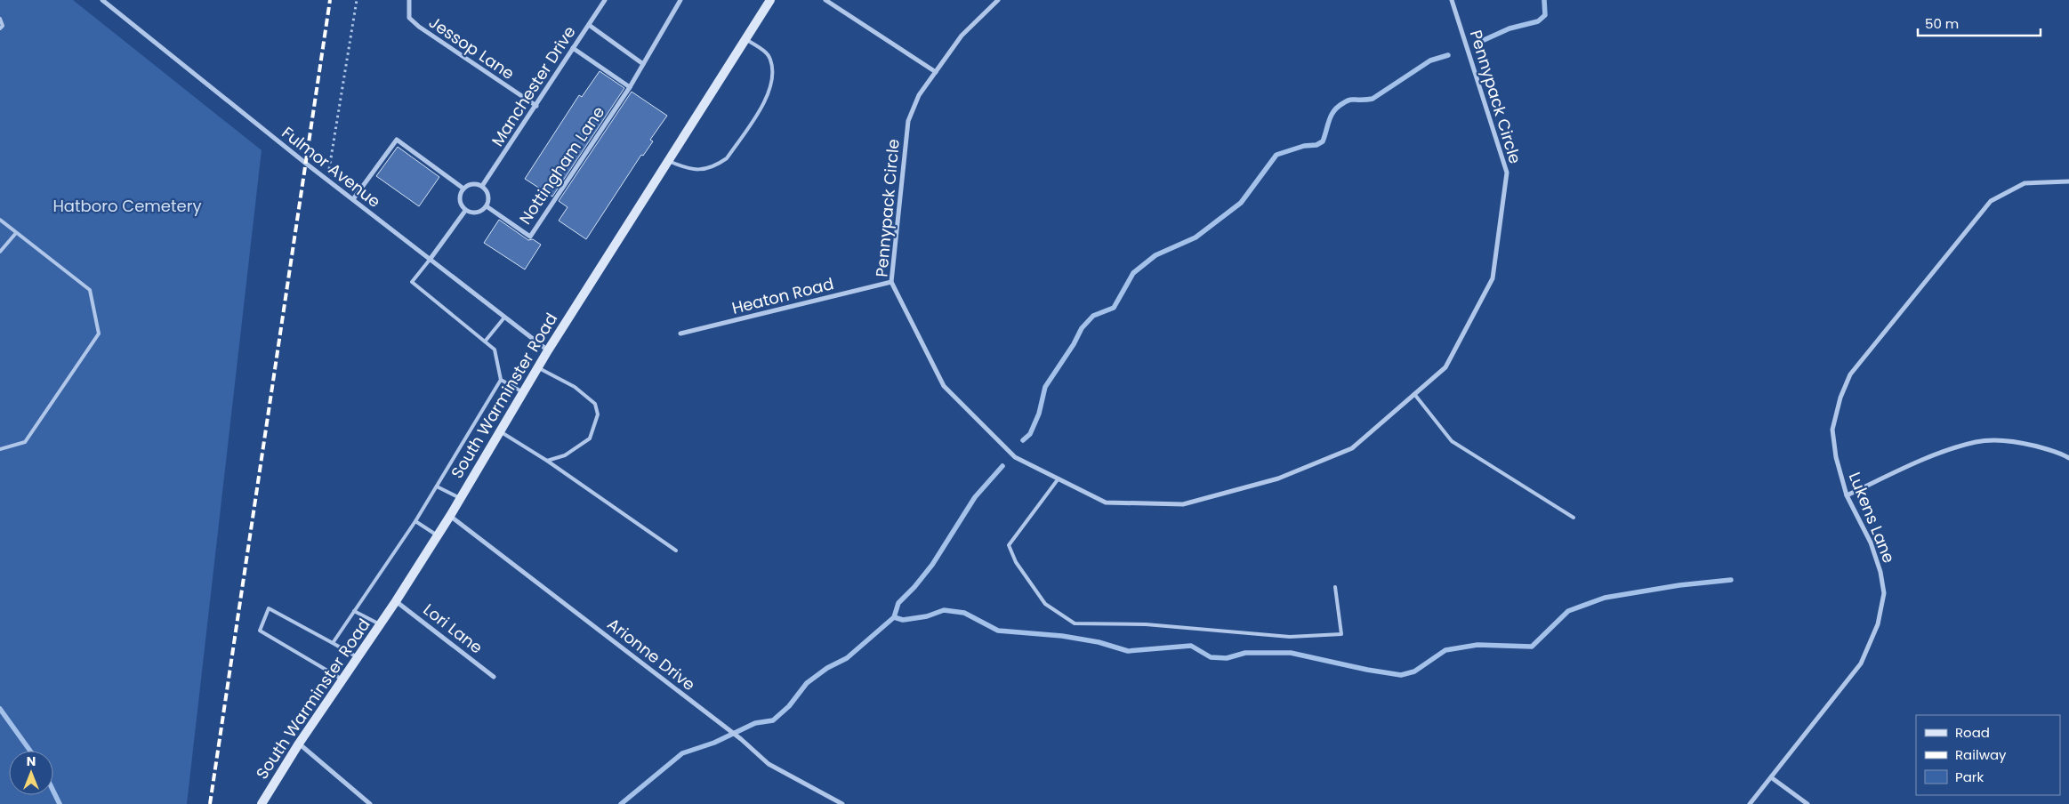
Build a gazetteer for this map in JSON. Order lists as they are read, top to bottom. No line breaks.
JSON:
{"streets":{"street":["Jessop Lane","Manchester Drive","Pennypack Circle","Nottingham Lane","Fulmor Avenue","Heaton Road","South Warminster Road","Lukens Lane","Lori Lane","Arionne Drive"]},"crossings":[["Jessop Lane","Manchester Drive"],["Manchester Drive","Nottingham Lane"],["Pennypack Circle","Heaton Road"],["Fulmor Avenue","South Warminster Road"],["South Warminster Road","Lori Lane"],["South Warminster Road","Arionne Drive"]],"parks":["Hatboro Cemetery"],"legend":["Road","Railway","Park"],"scale_bar":"50 m","north":"top"}
